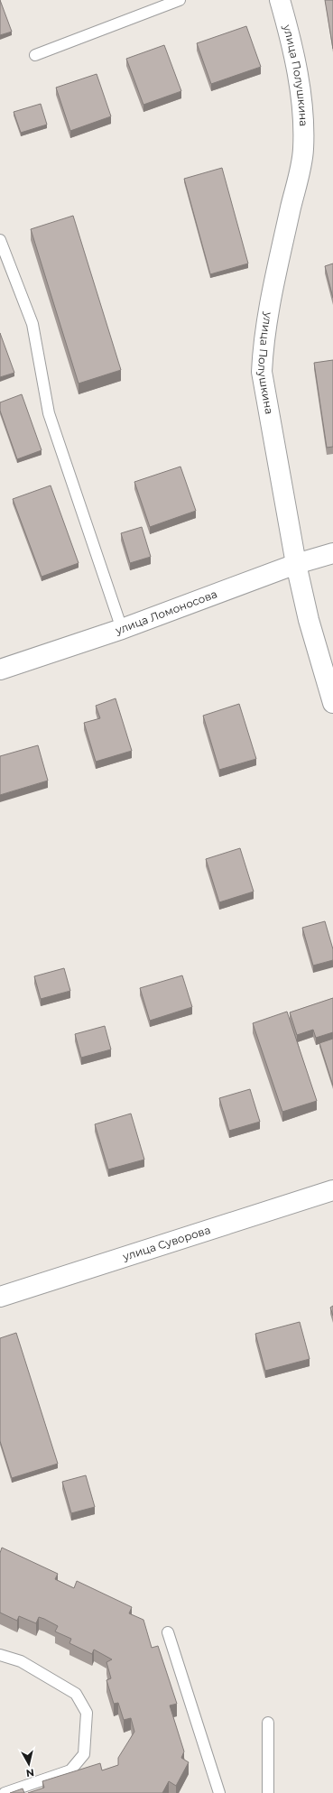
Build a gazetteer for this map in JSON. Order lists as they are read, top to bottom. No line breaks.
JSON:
{"streets":{"street":["улица Полушкина","улица Ломоносова","улица Суворова"]},"crossings":[["улица Полушкина","улица Ломоносова"]],"north":"bottom"}
